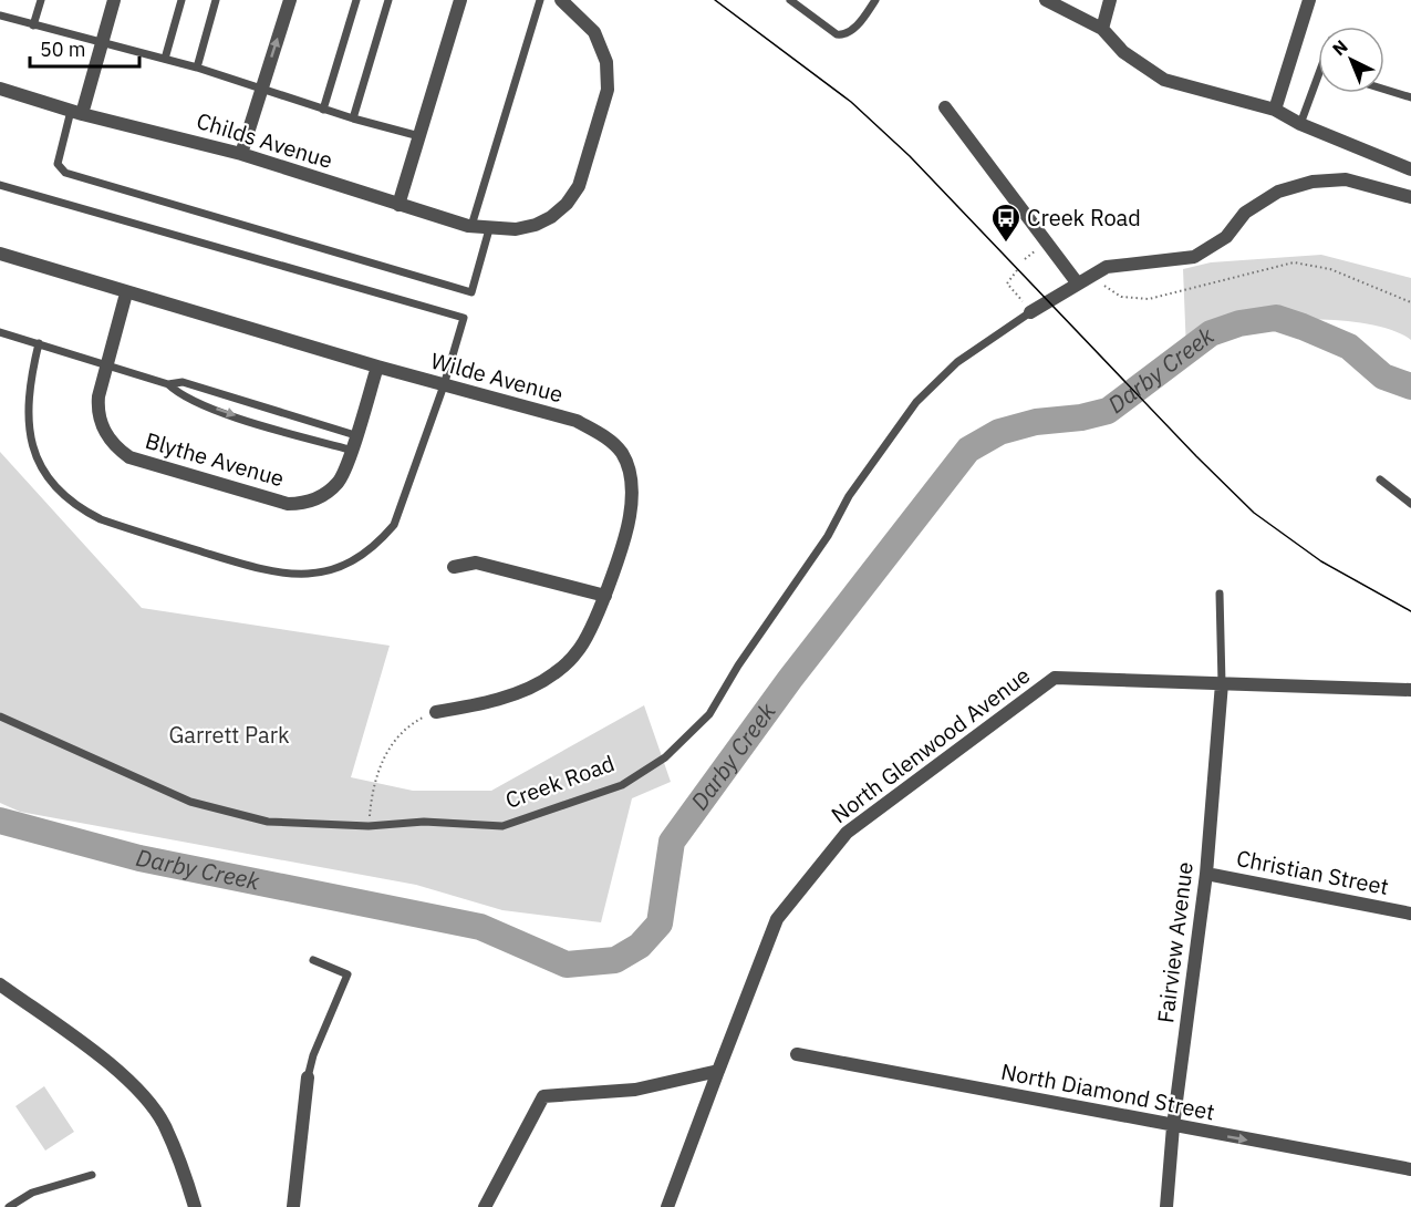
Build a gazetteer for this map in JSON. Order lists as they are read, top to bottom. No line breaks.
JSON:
{"streets":{"street":["Childs Avenue","Wilde Avenue","Blythe Avenue","North Glenwood Avenue","Creek Road","Christian Street","Fairview Avenue","North Diamond Street"]},"crossings":[["Wilde Avenue","Blythe Avenue"],["North Glenwood Avenue","Fairview Avenue"],["Christian Street","Fairview Avenue"],["Fairview Avenue","North Diamond Street"]],"one_way":["North Diamond Street"],"water":["Darby Creek"],"parks":["Garrett Park"],"places":{"bus stop":["Creek Road"]},"scale_bar":"50 m","north":"top left"}
